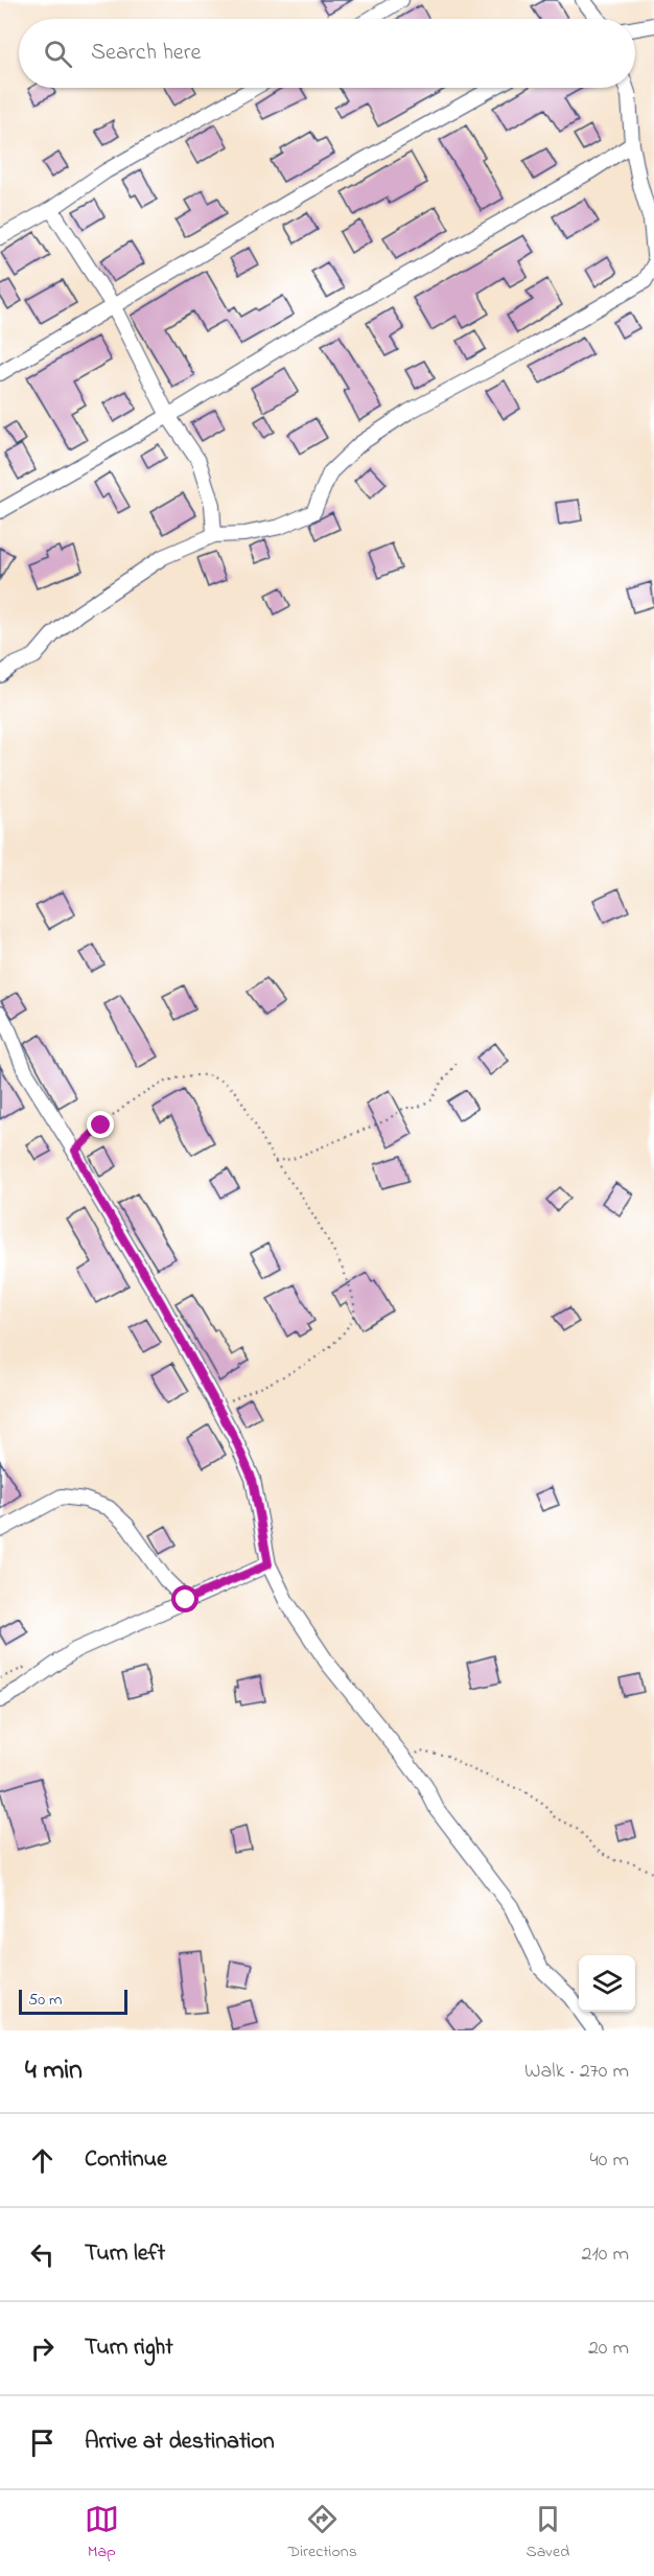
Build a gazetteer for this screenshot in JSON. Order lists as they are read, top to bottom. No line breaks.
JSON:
{"scale_bar":"50 m","page":{"search":"Search here","scale":"50 m","heading":["4 min","Walk · 270 m"],"list":[["Continue","40 m"],["Turn left","210 m"],["Turn right","20 m"],"Arrive at destination"],"nav":["Map","Directions","Saved"]}}
